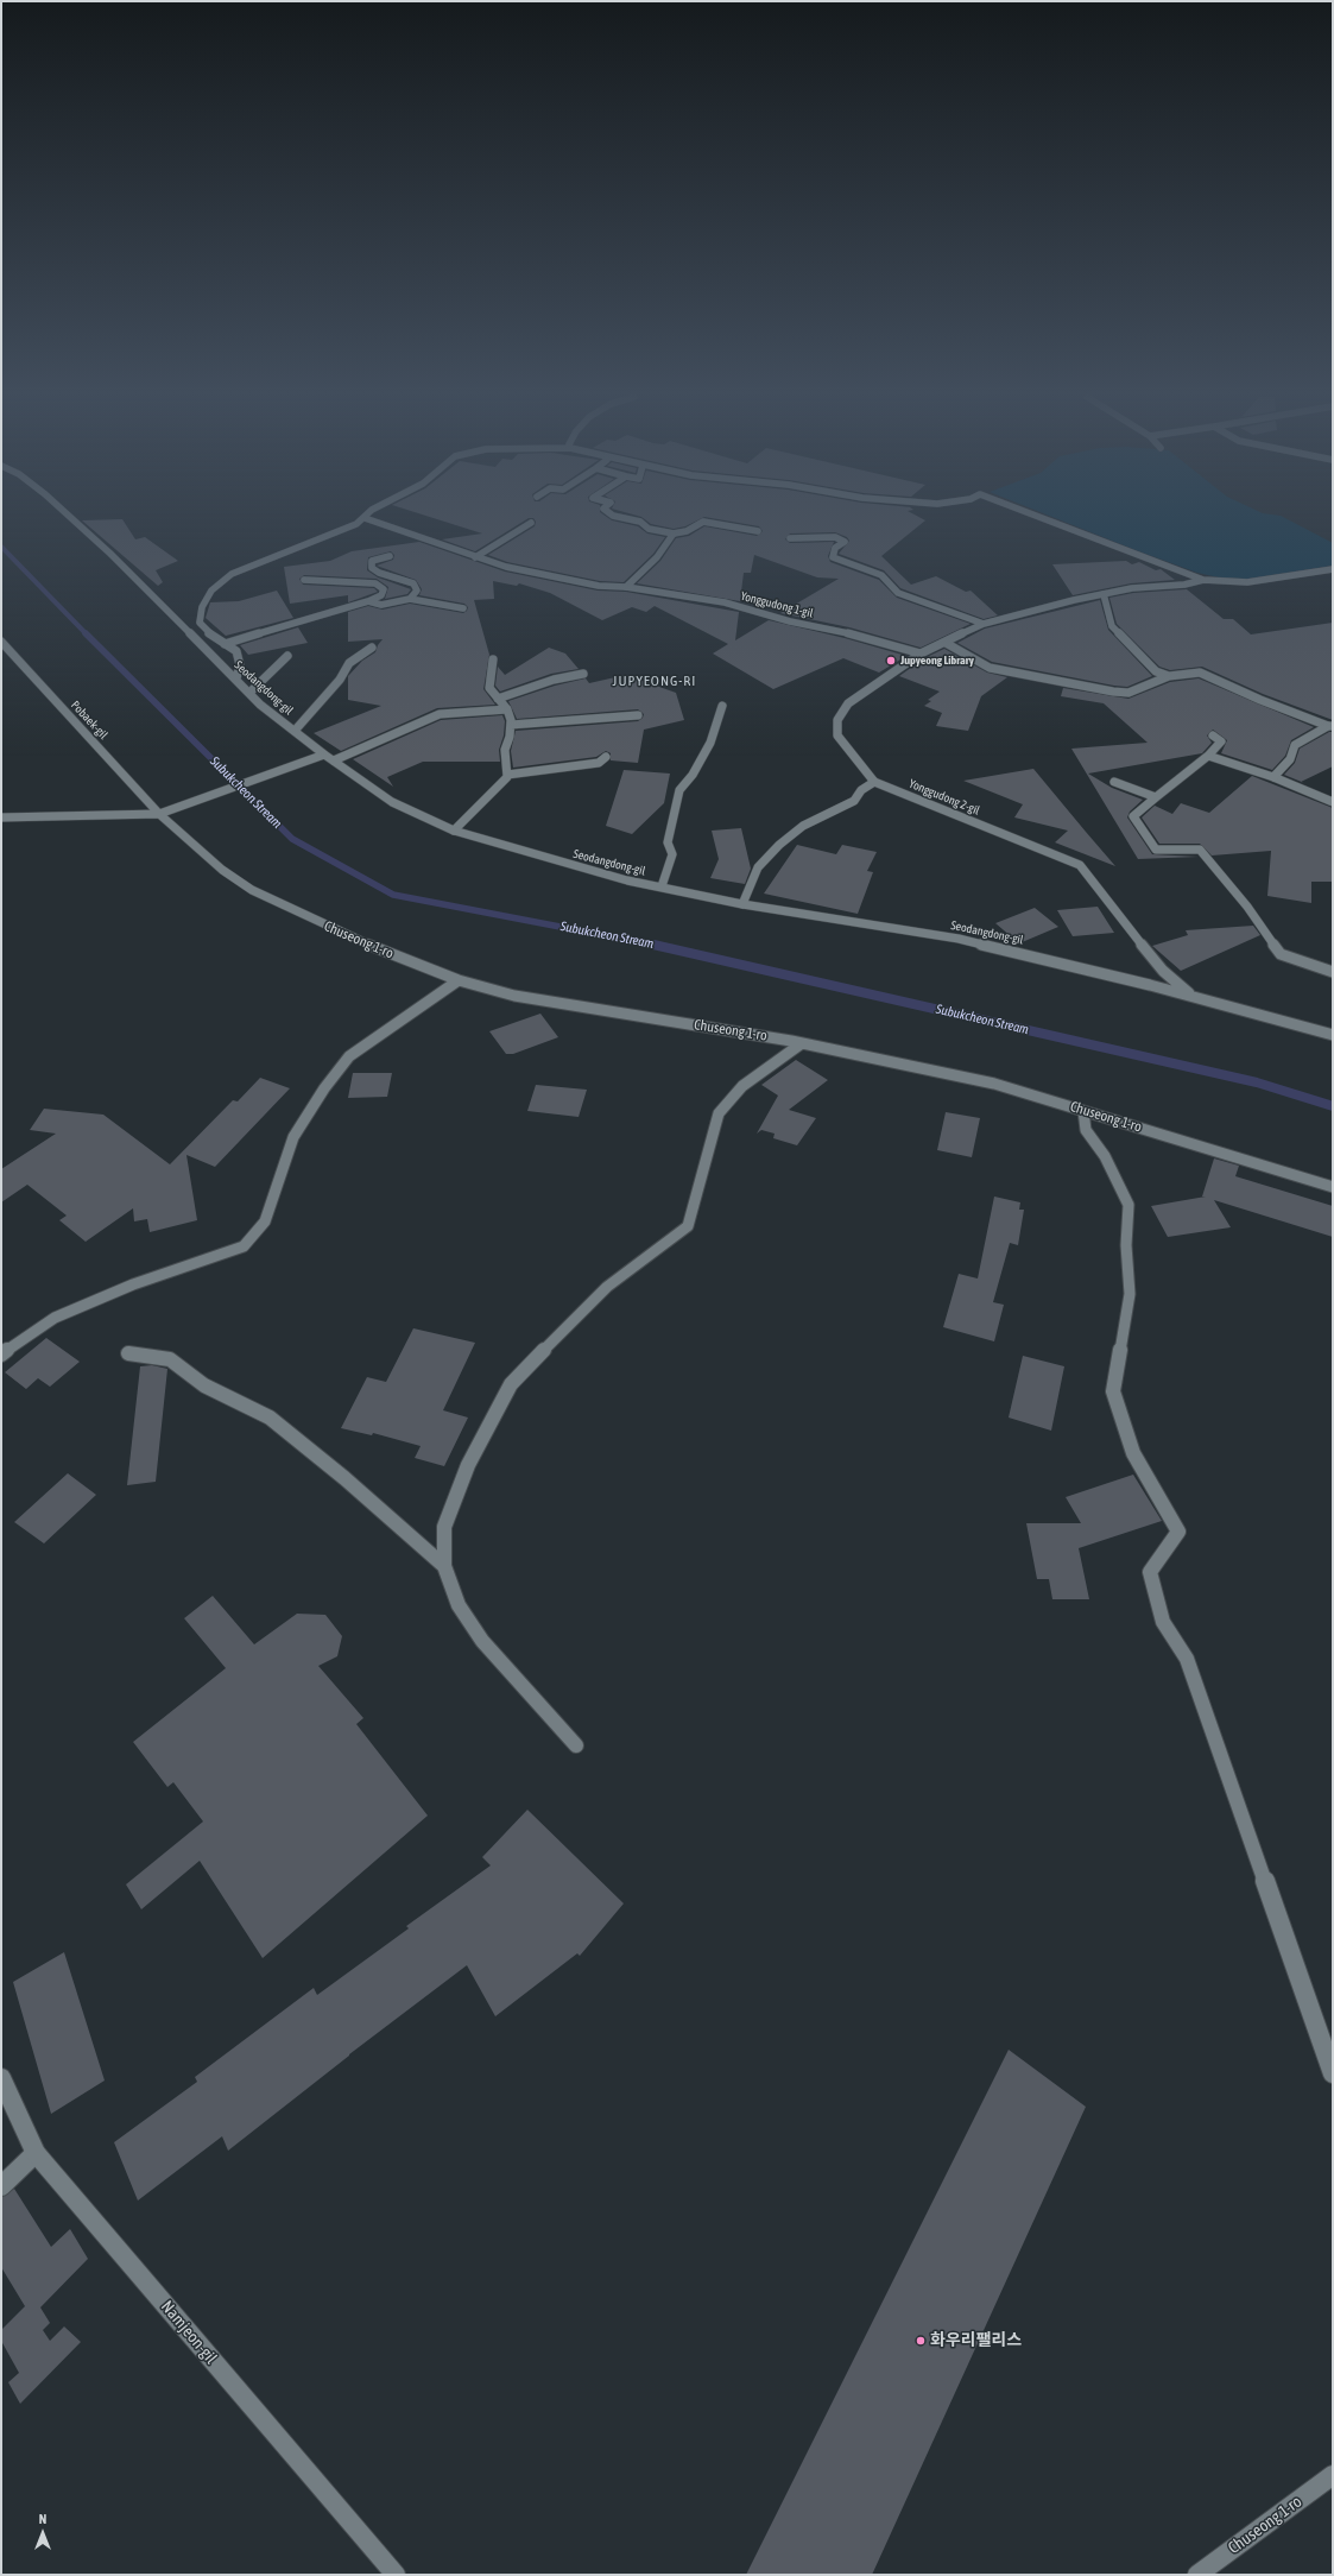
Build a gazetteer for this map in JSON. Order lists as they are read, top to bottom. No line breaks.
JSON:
{"streets":{"street":["Yonggudong 1-gil","Seodangdong-gil","Pobaek-gil","Yonggudong 2-gil","Chuseong 1-ro","Namjeon-gil"]},"crossings":[["Yonggudong 1-gil","Yonggudong 2-gil"],["Seodangdong-gil","Yonggudong 2-gil"],["Pobaek-gil","Chuseong 1-ro"]],"districts":["JUPYEONG-RI"],"water":["Subukcheon Stream"],"places":["Jupyeong Library","화우리팰리스"],"north":"top"}
